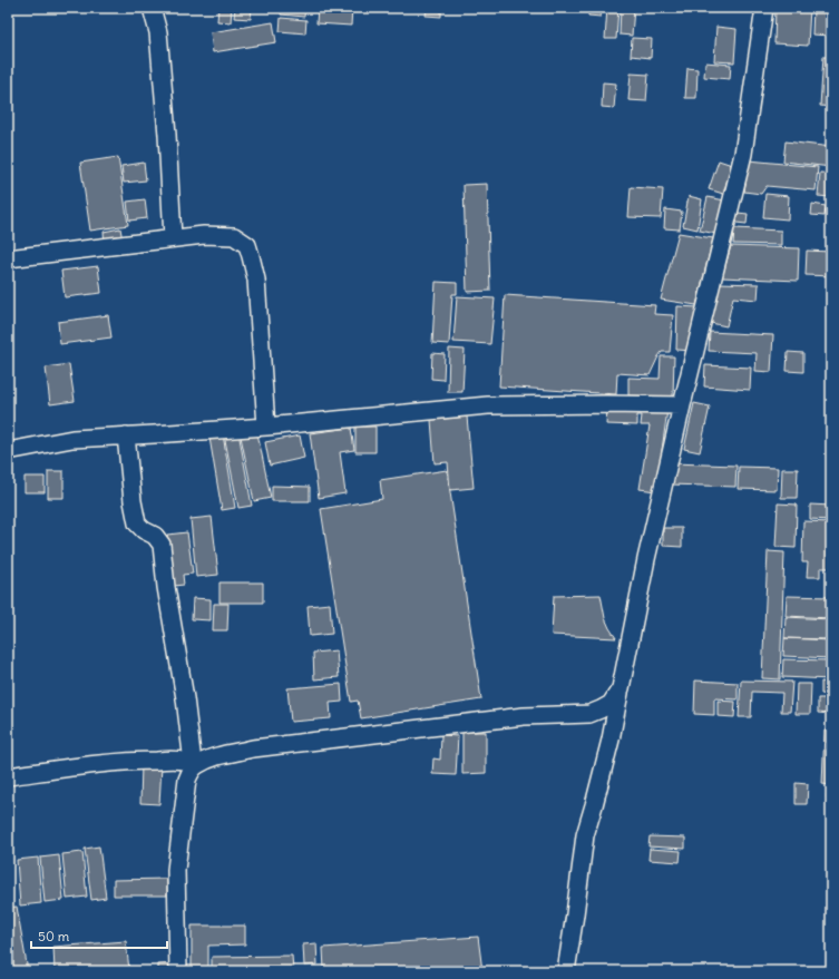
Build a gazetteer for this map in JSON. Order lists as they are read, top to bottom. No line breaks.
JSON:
{"scale_bar":"50 m"}
